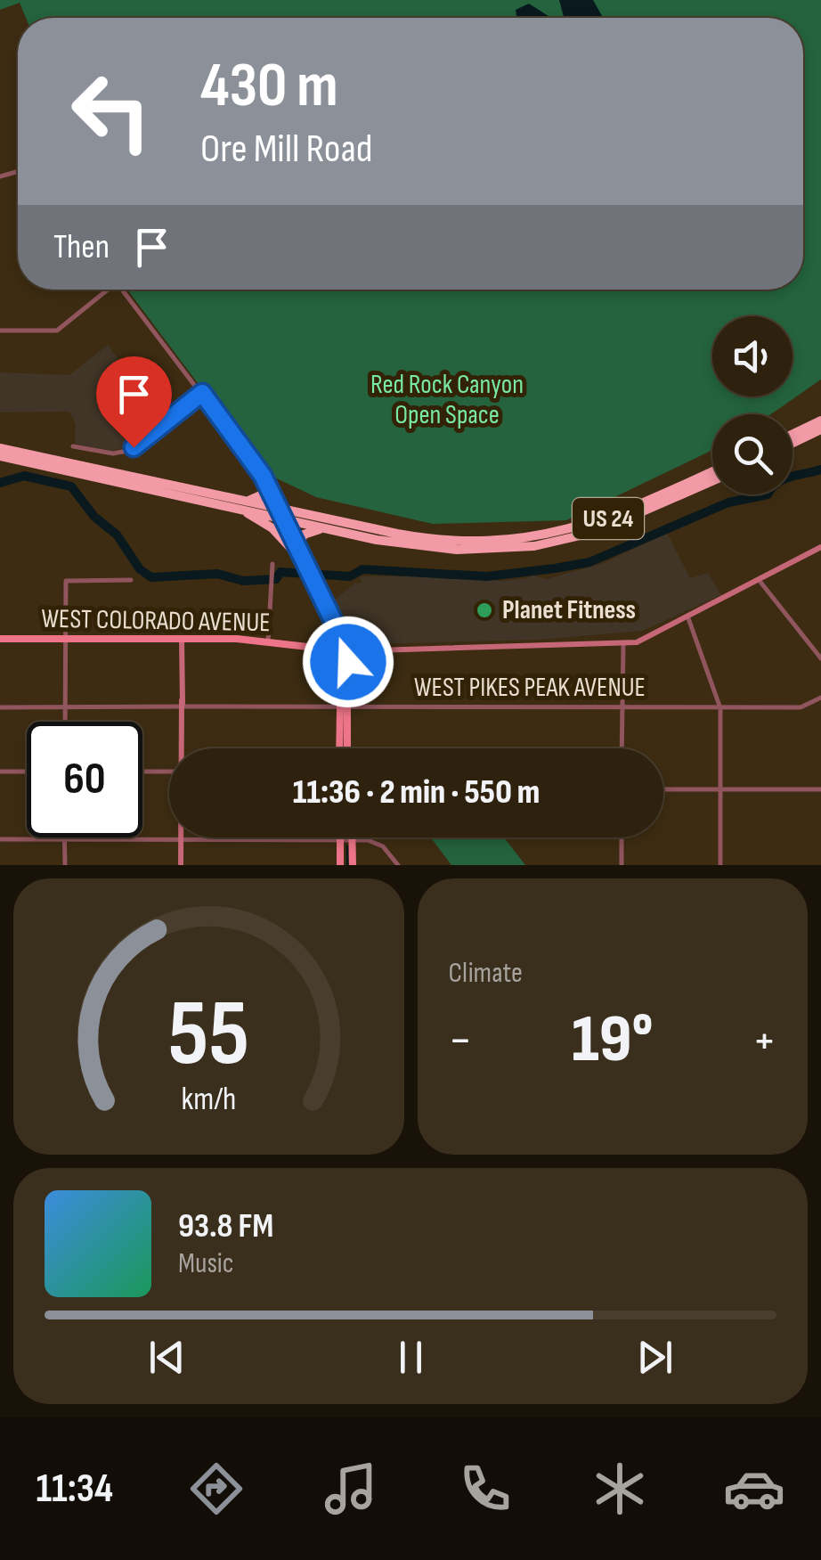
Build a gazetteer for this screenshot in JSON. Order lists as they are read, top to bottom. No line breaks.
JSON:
{"streets":{"highway":["US 24"],"main road":["WEST COLORADO AVENUE"],"street":["WEST PIKES PEAK AVENUE"]},"parks":["Red Rock Canyon Open Space"],"places":["Planet Fitness"],"page":{"turn":["430 m","Ore Mill Road"],"then":"Then","limit":"60","trip":"11:36 · 2 min · 550 m","tile":"Climate","heat":["−","19°","+"],"song":["93.8 FM","Music"],"tabs":"11:34","gauge":["55","km/h"]}}
